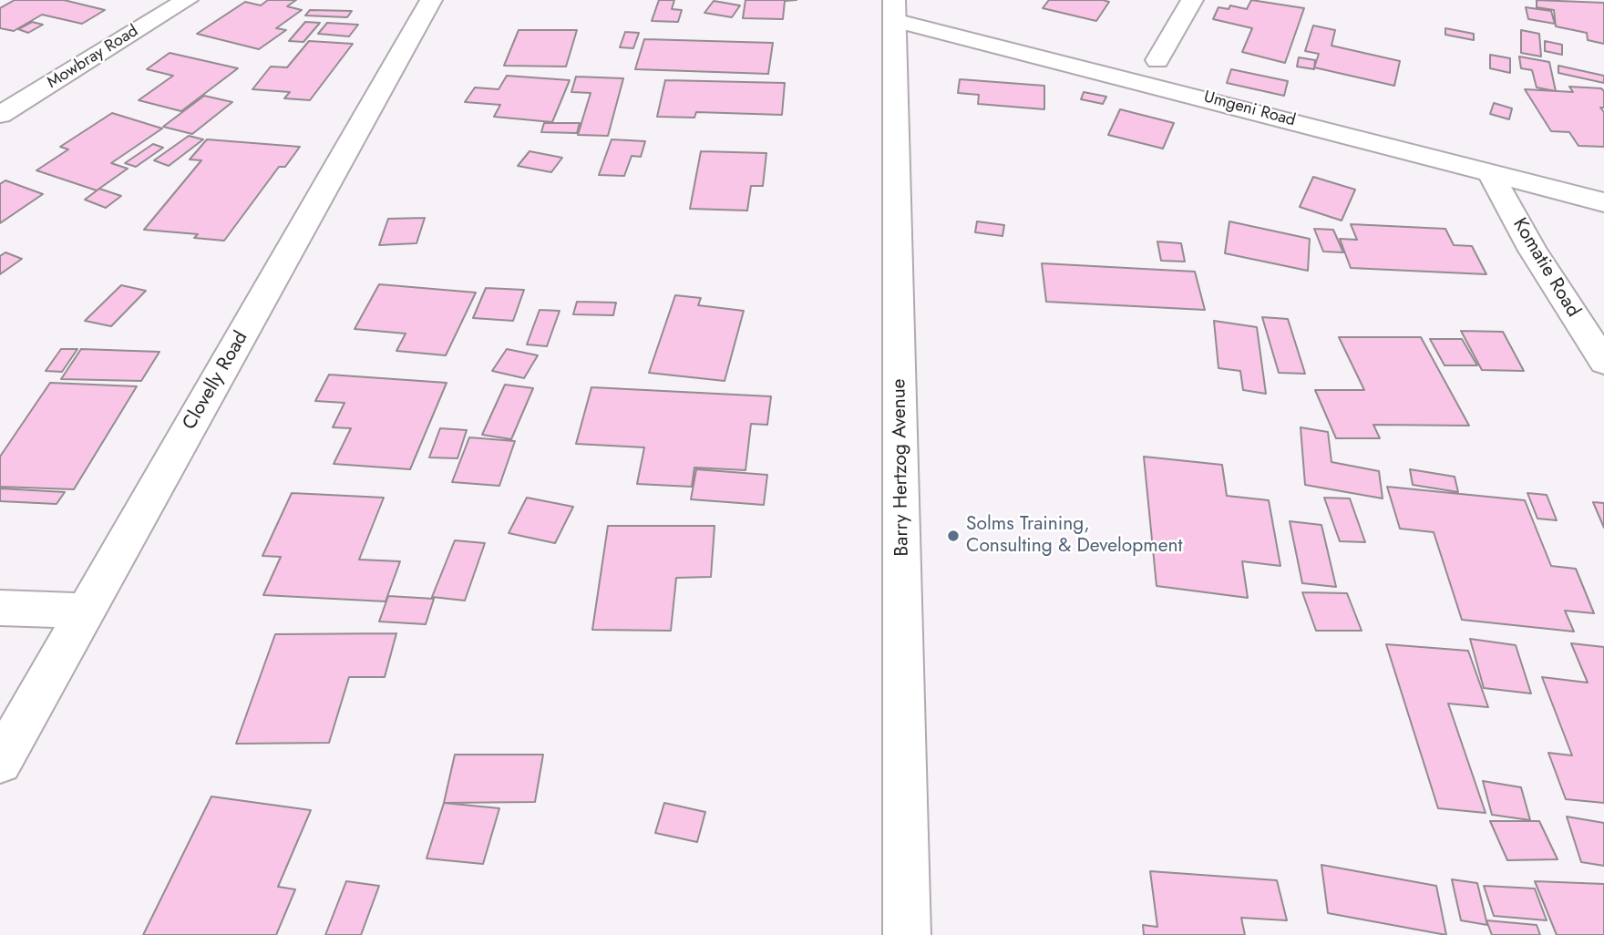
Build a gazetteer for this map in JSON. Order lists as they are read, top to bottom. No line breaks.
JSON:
{"streets":{"street":["Mowbray Road","Umgeni Road","Komatie Road","Clovelly Road","Barry Hertzog Avenue"]},"crossings":[["Umgeni Road","Komatie Road"],["Umgeni Road","Barry Hertzog Avenue"]],"places":["Solms Training, Consulting & Development"]}
